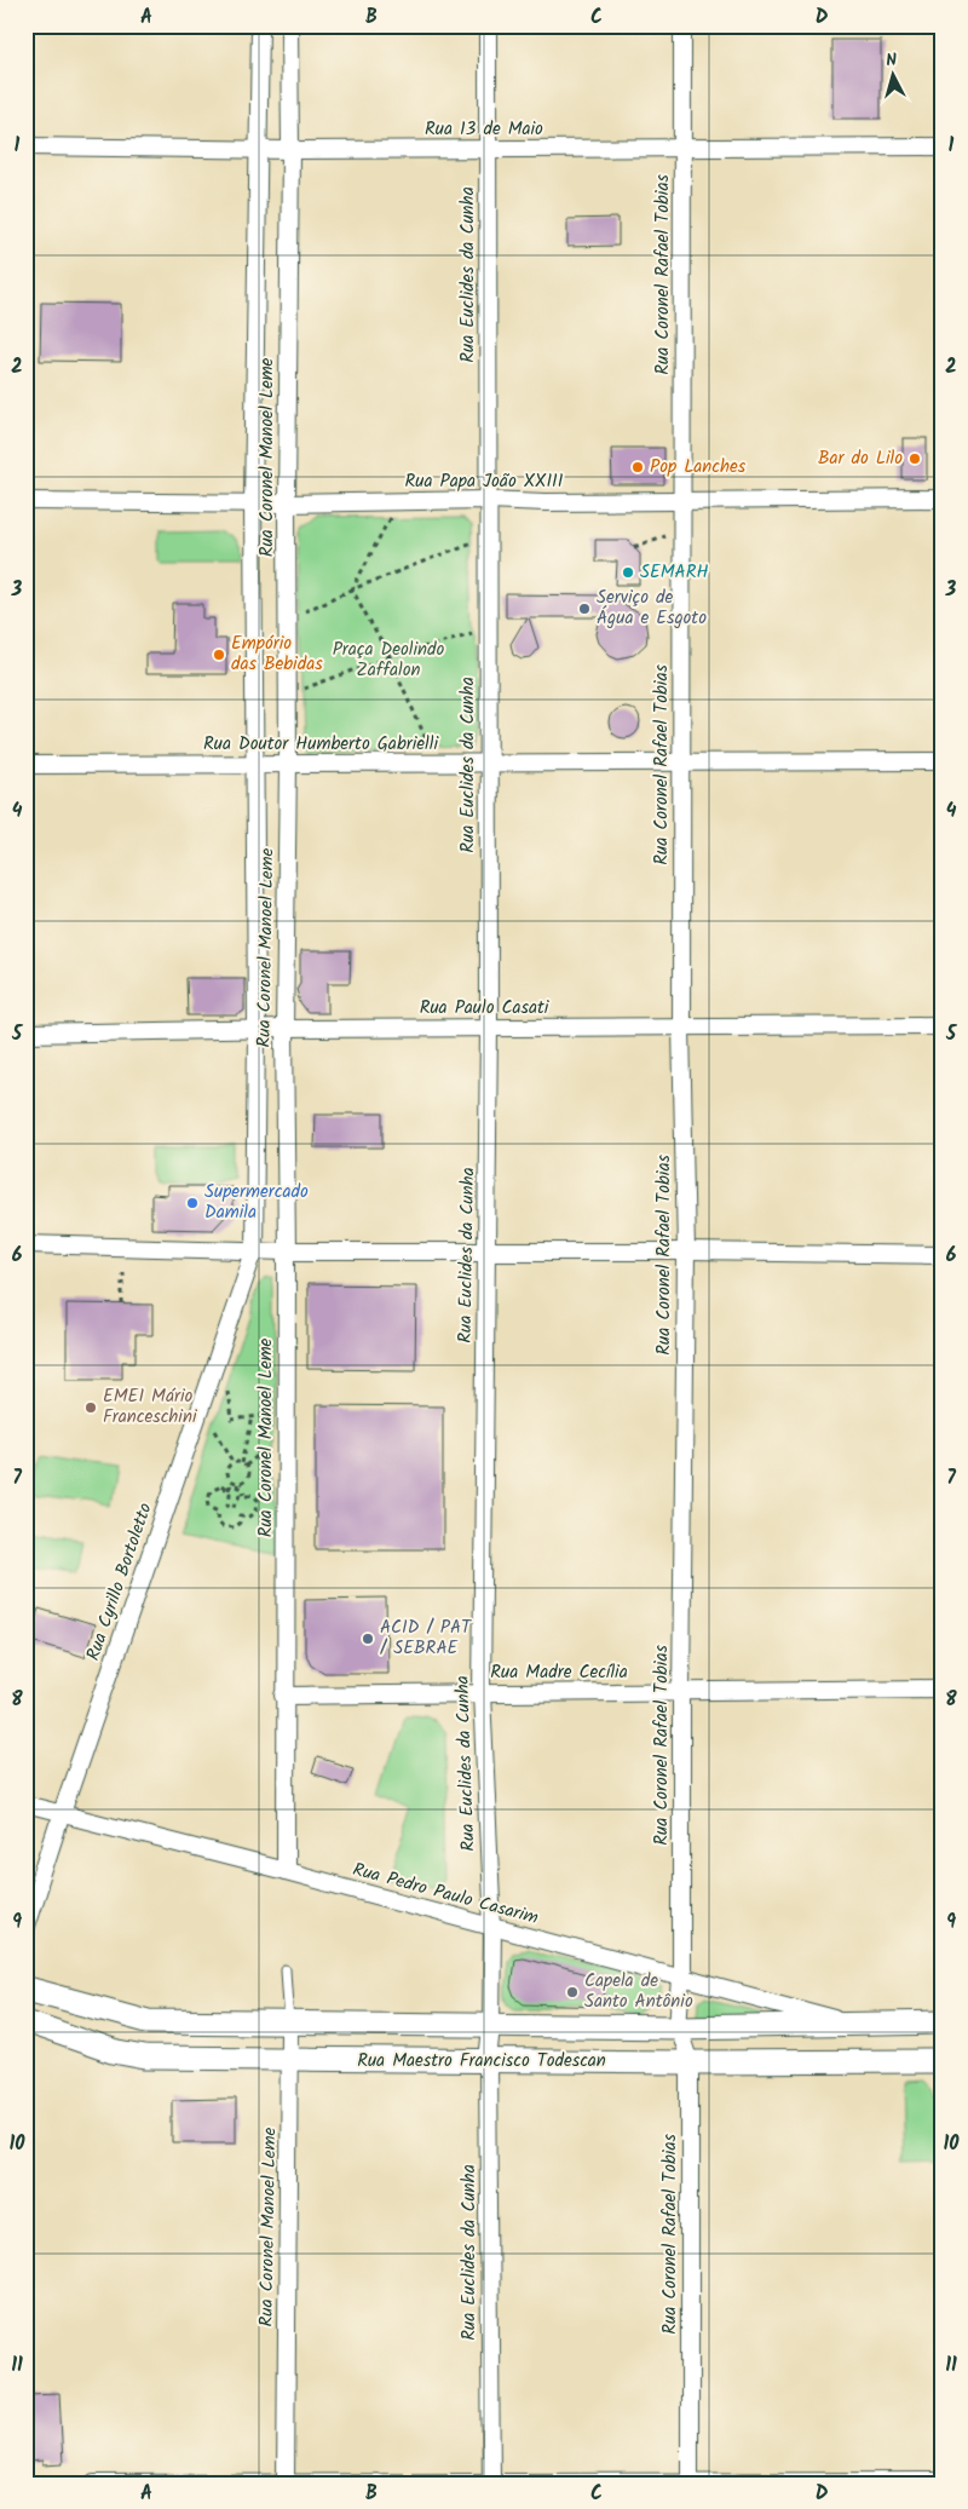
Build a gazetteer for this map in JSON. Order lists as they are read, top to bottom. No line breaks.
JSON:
{"streets":{"main road":["Rua Maestro Francisco Todescan"],"street":["Rua 13 de Maio","Rua Euclides da Cunha","Rua Coronel Rafael Tobias","Rua Coronel Manoel Leme","Rua Papa João XXIII","Rua Doutor Humberto Gabrielli","Rua Paulo Casati","Rua Cyrillo Bortoletto","Rua Madre Cecília","Rua Pedro Paulo Casarim"]},"crossings":[["Rua 13 de Maio","Rua Euclides da Cunha"],["Rua 13 de Maio","Rua Coronel Rafael Tobias"],["Rua 13 de Maio","Rua Coronel Manoel Leme"],["Rua Euclides da Cunha","Rua Papa João XXIII"],["Rua Euclides da Cunha","Rua Doutor Humberto Gabrielli"],["Rua Euclides da Cunha","Rua Paulo Casati"],["Rua Euclides da Cunha","Rua Madre Cecília"],["Rua Euclides da Cunha","Rua Pedro Paulo Casarim"],["Rua Euclides da Cunha","Rua Maestro Francisco Todescan"],["Rua Coronel Rafael Tobias","Rua Papa João XXIII"],["Rua Coronel Rafael Tobias","Rua Doutor Humberto Gabrielli"],["Rua Coronel Rafael Tobias","Rua Paulo Casati"],["Rua Coronel Rafael Tobias","Rua Madre Cecília"],["Rua Coronel Rafael Tobias","Rua Pedro Paulo Casarim"],["Rua Coronel Rafael Tobias","Rua Maestro Francisco Todescan"],["Rua Coronel Manoel Leme","Rua Papa João XXIII"],["Rua Coronel Manoel Leme","Rua Doutor Humberto Gabrielli"],["Rua Coronel Manoel Leme","Rua Paulo Casati"],["Rua Coronel Manoel Leme","Rua Cyrillo Bortoletto"],["Rua Coronel Manoel Leme","Rua Madre Cecília"],["Rua Coronel Manoel Leme","Rua Pedro Paulo Casarim"],["Rua Coronel Manoel Leme","Rua Maestro Francisco Todescan"],["Rua Cyrillo Bortoletto","Rua Pedro Paulo Casarim"],["Rua Pedro Paulo Casarim","Rua Maestro Francisco Todescan"]],"parks":["Praça Deolindo Zaffalon"],"places":["Bar do Lilo","Pop Lanches","SEMARH","Serviço de Água e Esgoto","Empório das Bebidas","Supermercado Damila","EMEI Mário Franceschini","ACID / PAT / SEBRAE","Capela de Santo Antônio"],"north":"top","grid":{"columns":["A","B","C","D"],"rows":["1","2","3","4","5","6","7","8","9","10","11"]}}
